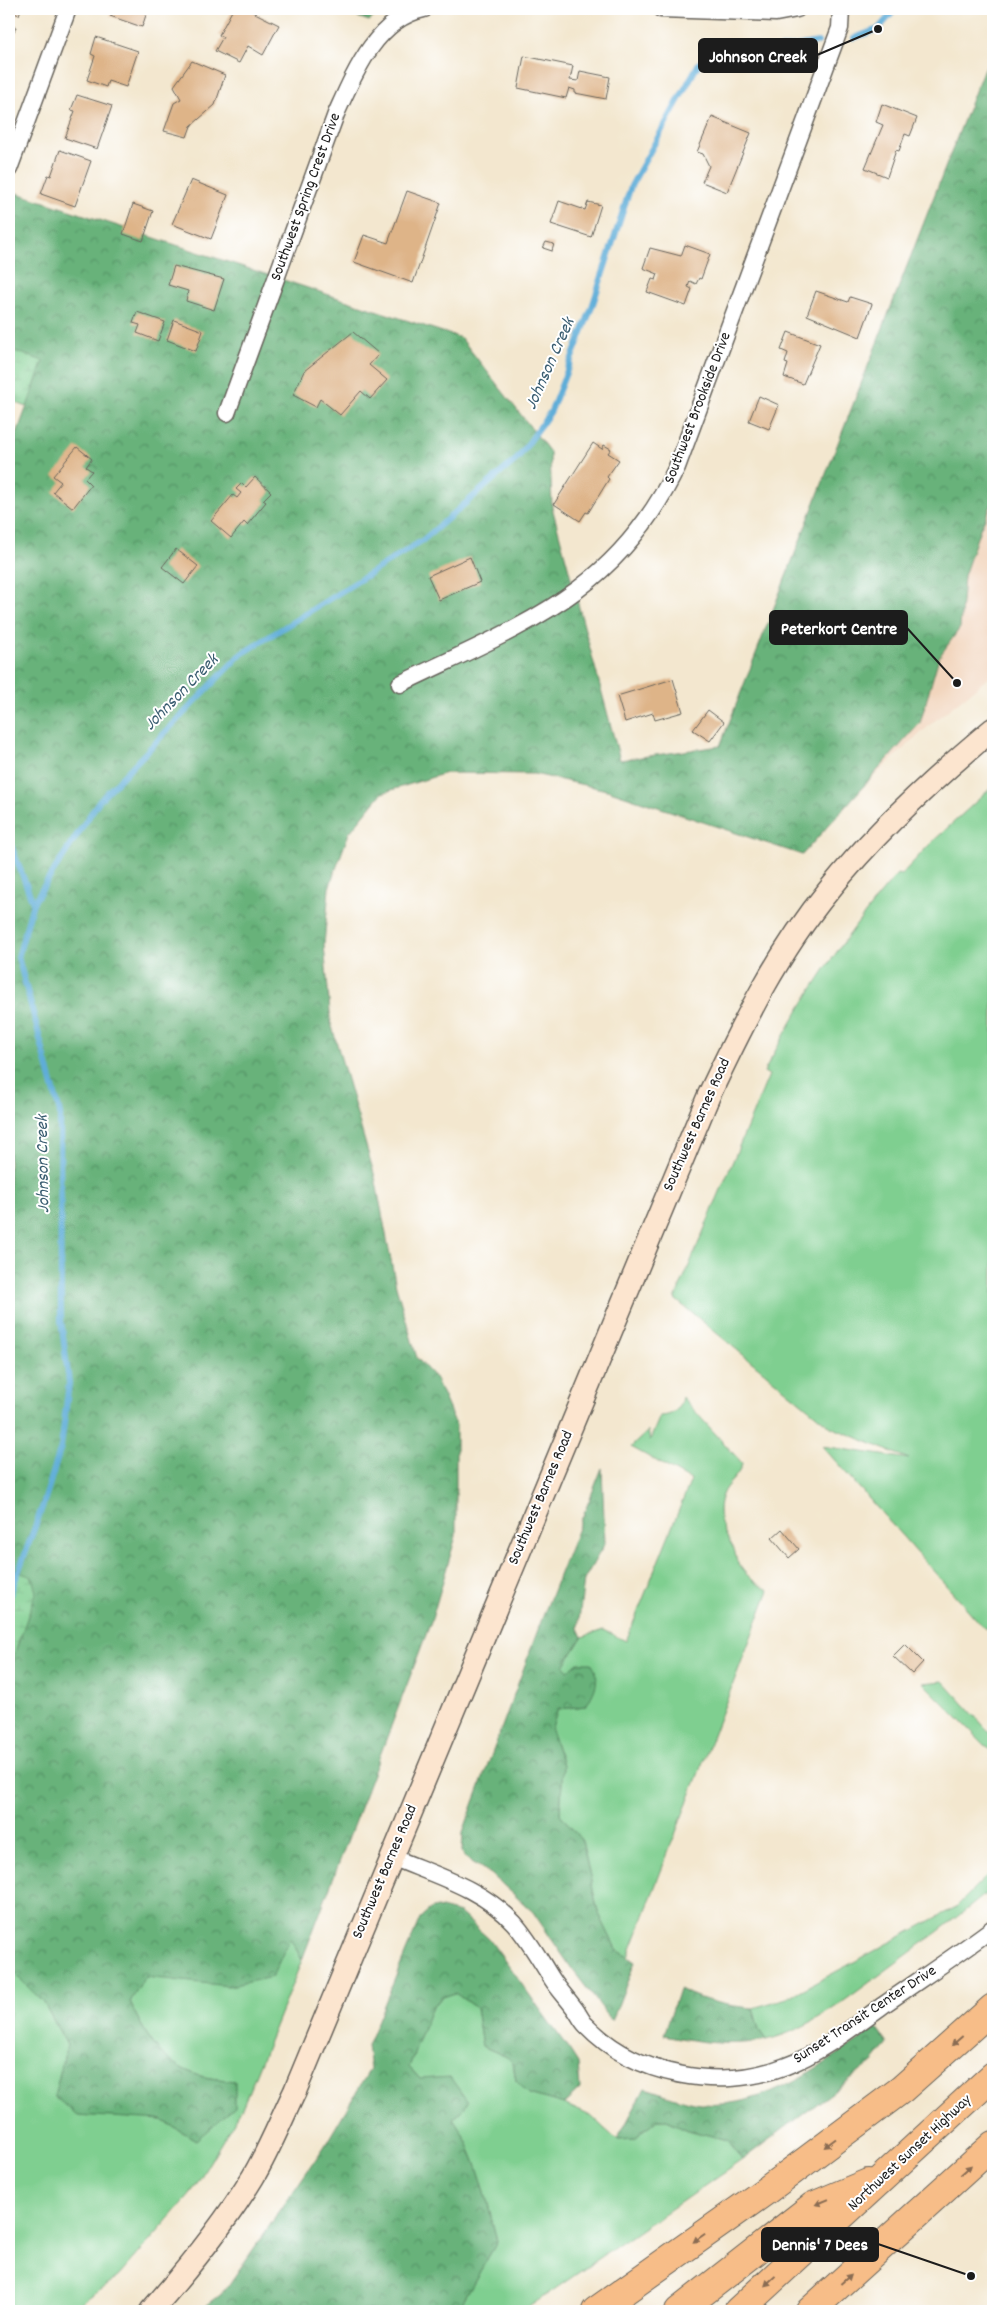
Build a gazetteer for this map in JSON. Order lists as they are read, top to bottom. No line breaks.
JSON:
{"streets":{"highway":["Northwest Sunset Highway"],"main road":["Southwest Barnes Road"],"street":["Southwest Spring Crest Drive","Southwest Brookside Drive","Sunset Transit Center Drive"]},"crossings":[["Southwest Barnes Road","Sunset Transit Center Drive"]],"water":["Johnson Creek"],"places":["Johnson Creek","Peterkort Centre","Dennis' 7 Dees"]}
